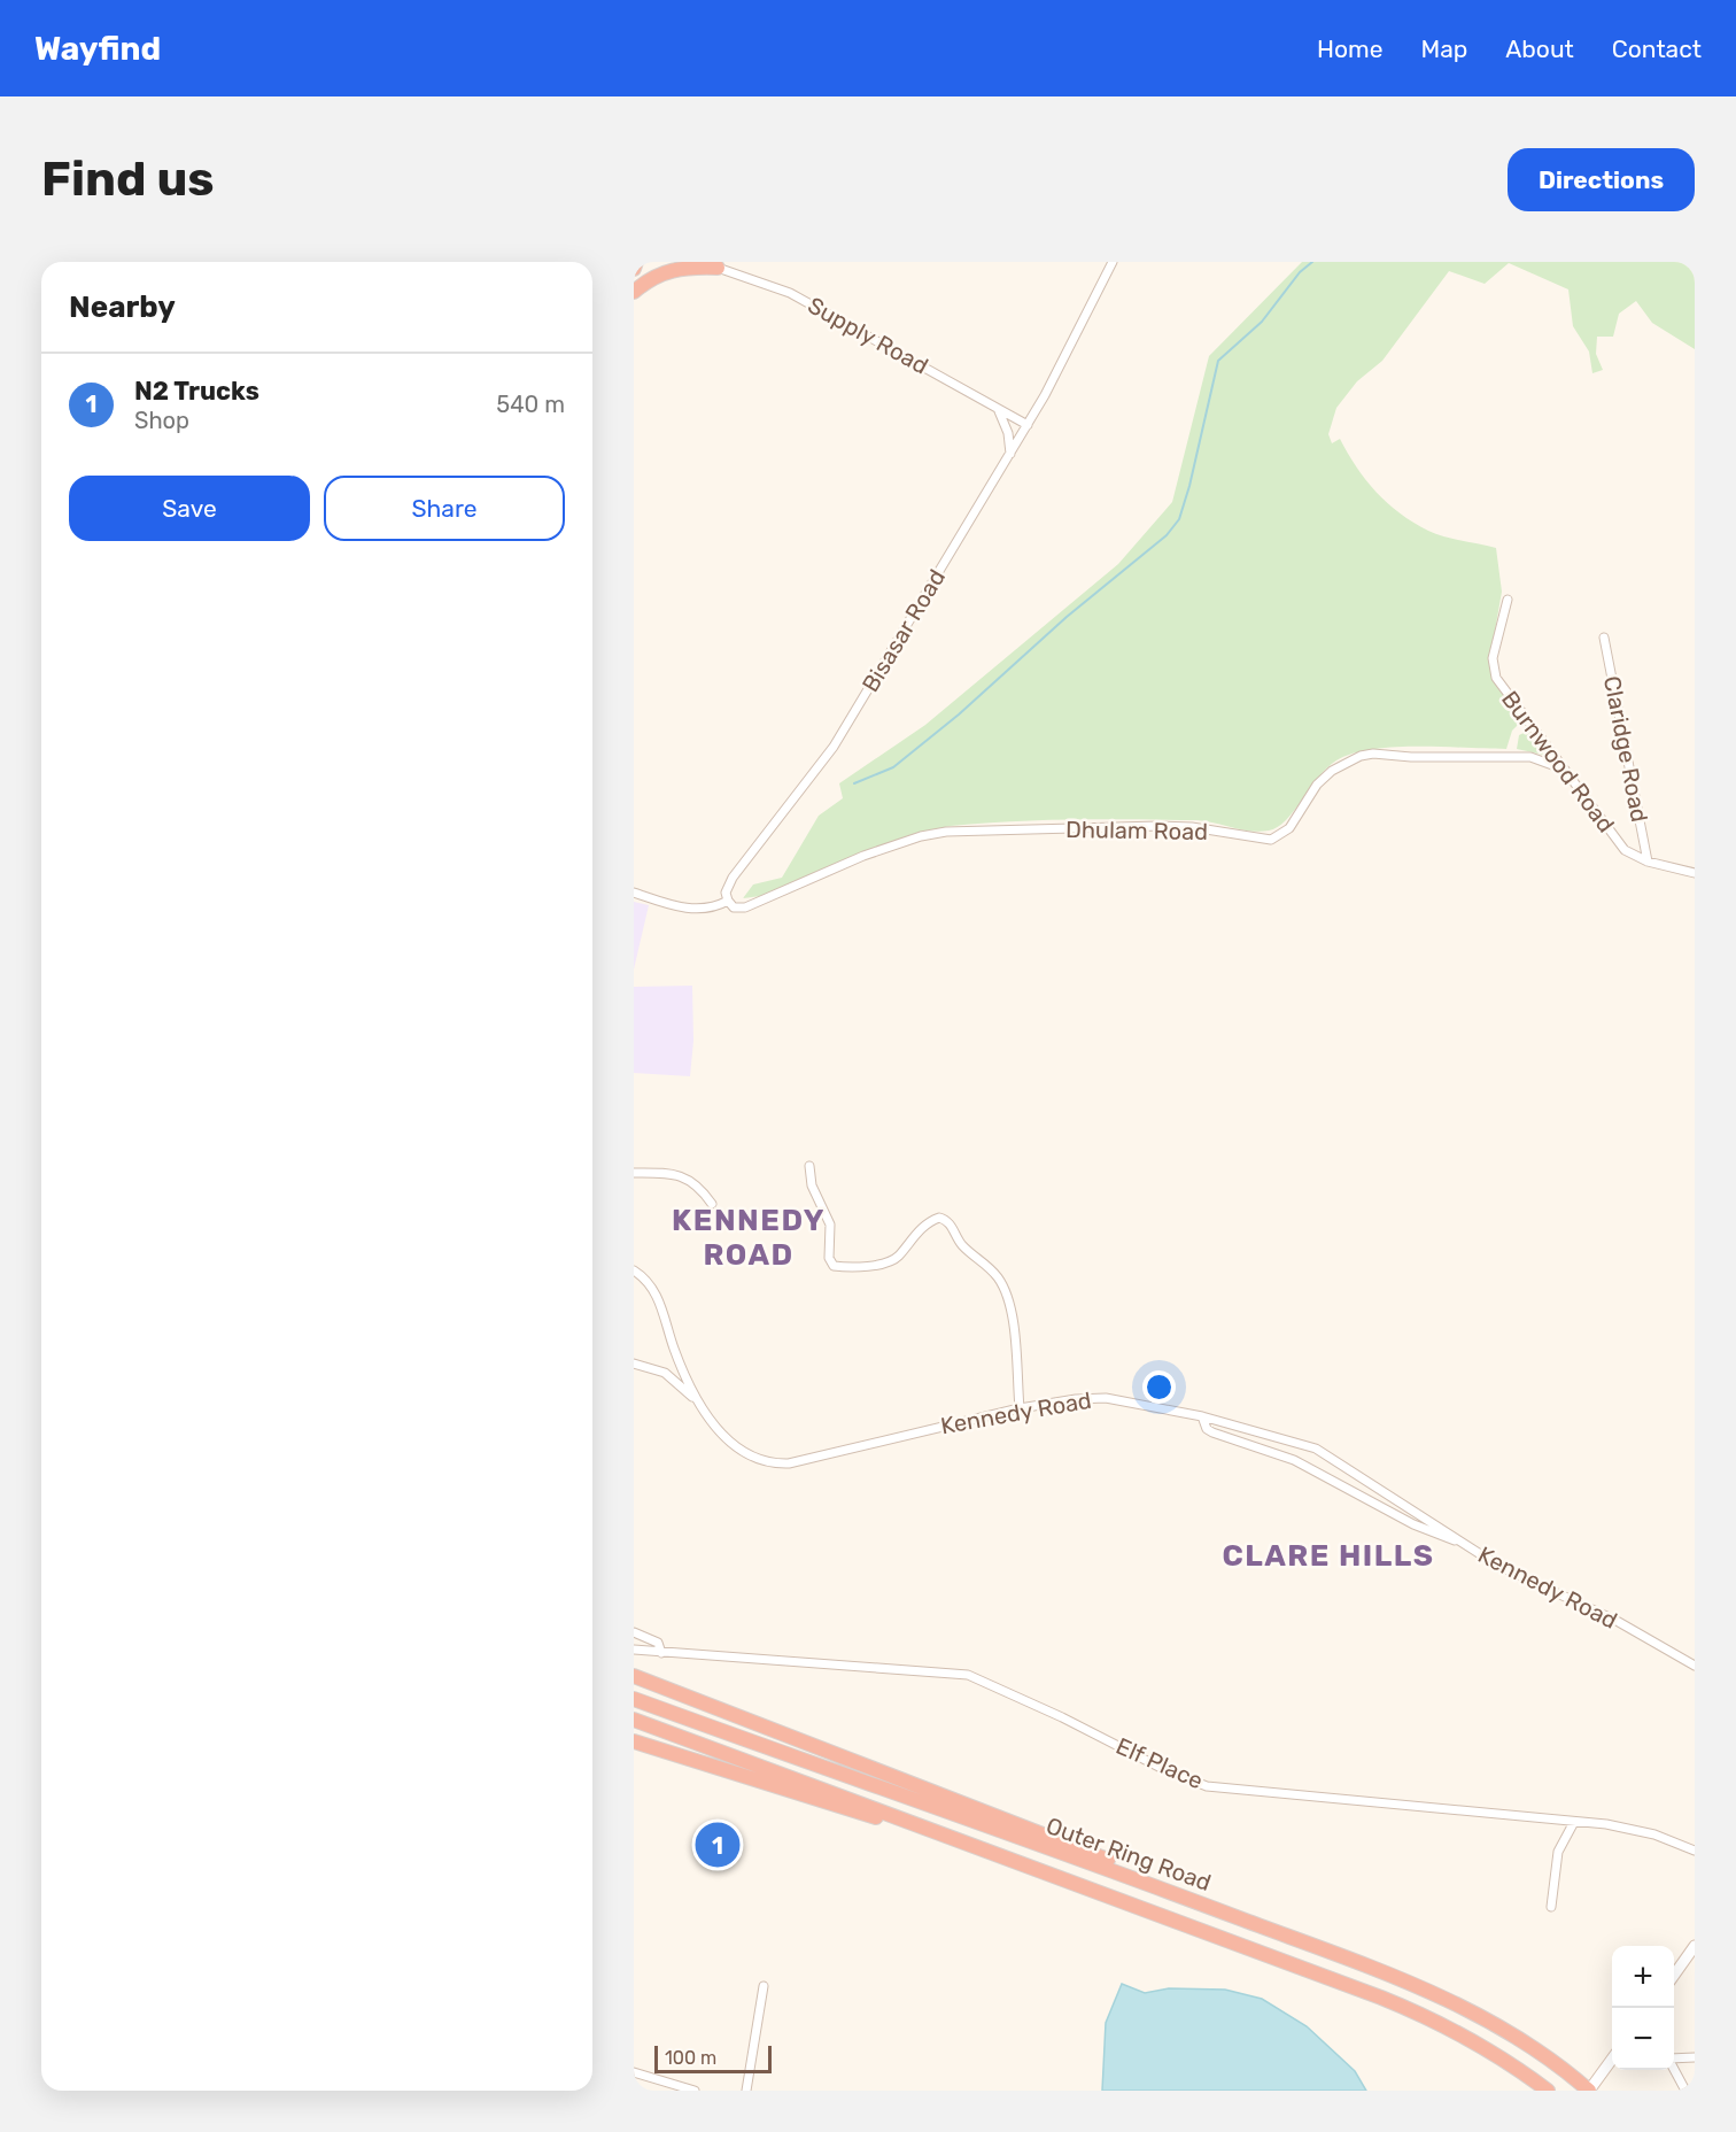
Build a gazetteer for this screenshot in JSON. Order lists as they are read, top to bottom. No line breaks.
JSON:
{"streets":{"highway":["Outer Ring Road"],"street":["Supply Road","Bisasar Road","Claridge Road","Burnwood Road","Dhulam Road","Kennedy Road","Elf Place"]},"crossings":[["Supply Road","Bisasar Road"],["Bisasar Road","Dhulam Road"],["Claridge Road","Burnwood Road"],["Burnwood Road","Dhulam Road"]],"districts":["KENNEDY ROAD","CLARE HILLS"],"scale_bar":"100 m","page":{"header":"Wayfind","nav":["Home","Map","About","Contact"],"buttons":["Directions",["Save","Share"]],"title":"Find us","heading":"Nearby","list":[{"mark":"1","name":"N2 Trucks","note":"Shop","value":"540 m"}],"pins":"1","map_buttons":["+","−"],"scale":"100 m"}}
